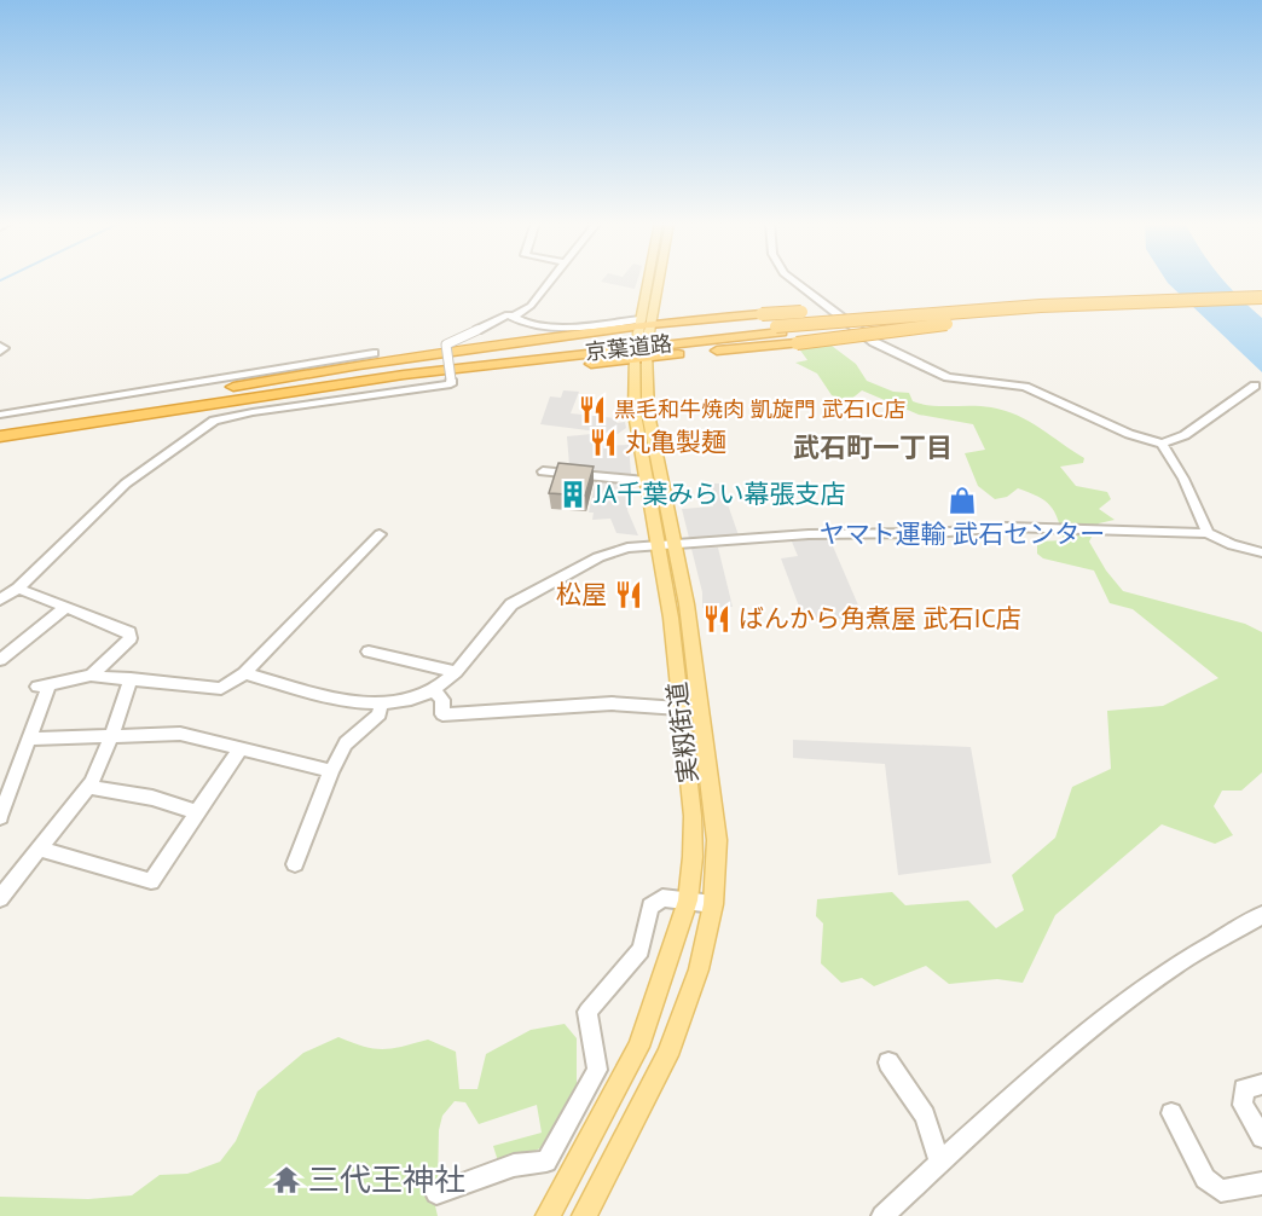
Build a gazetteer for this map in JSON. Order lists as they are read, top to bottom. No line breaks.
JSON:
{"streets":{"highway":["京葉道路"],"main road":["実籾街道"]},"districts":["武石町一丁目"],"places":{"restaurant":["黒毛和牛焼肉 凱旋門 武石IC店","丸亀製麺","松屋","ばんから角煮屋 武石IC店"],"building":["JA千葉みらい幕張支店"],"shop":["ヤマト運輸 武石センター"],"temple":["三代王神社"]}}
